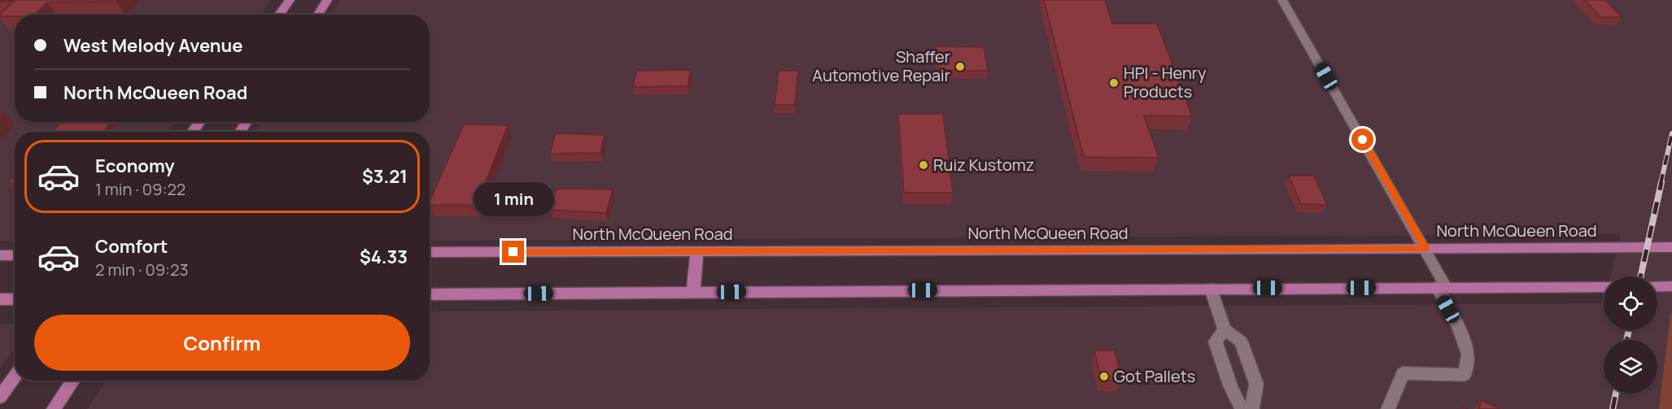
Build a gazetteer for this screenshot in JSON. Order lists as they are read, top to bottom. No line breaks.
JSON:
{"streets":{"main road":["North McQueen Road"]},"places":["Shaffer Automotive Repair","HPI - Henry Products","Ruiz Kustomz","Got Pallets"],"page":{"banner":["West Melody Avenue","North McQueen Road"],"list":[{"name":"Economy","note":"1 min · 09:22","value":"$3.21"},{"name":"Comfort","note":"2 min · 09:23","value":"$4.33"}],"bubble":"1 min","buttons":"Confirm"}}
